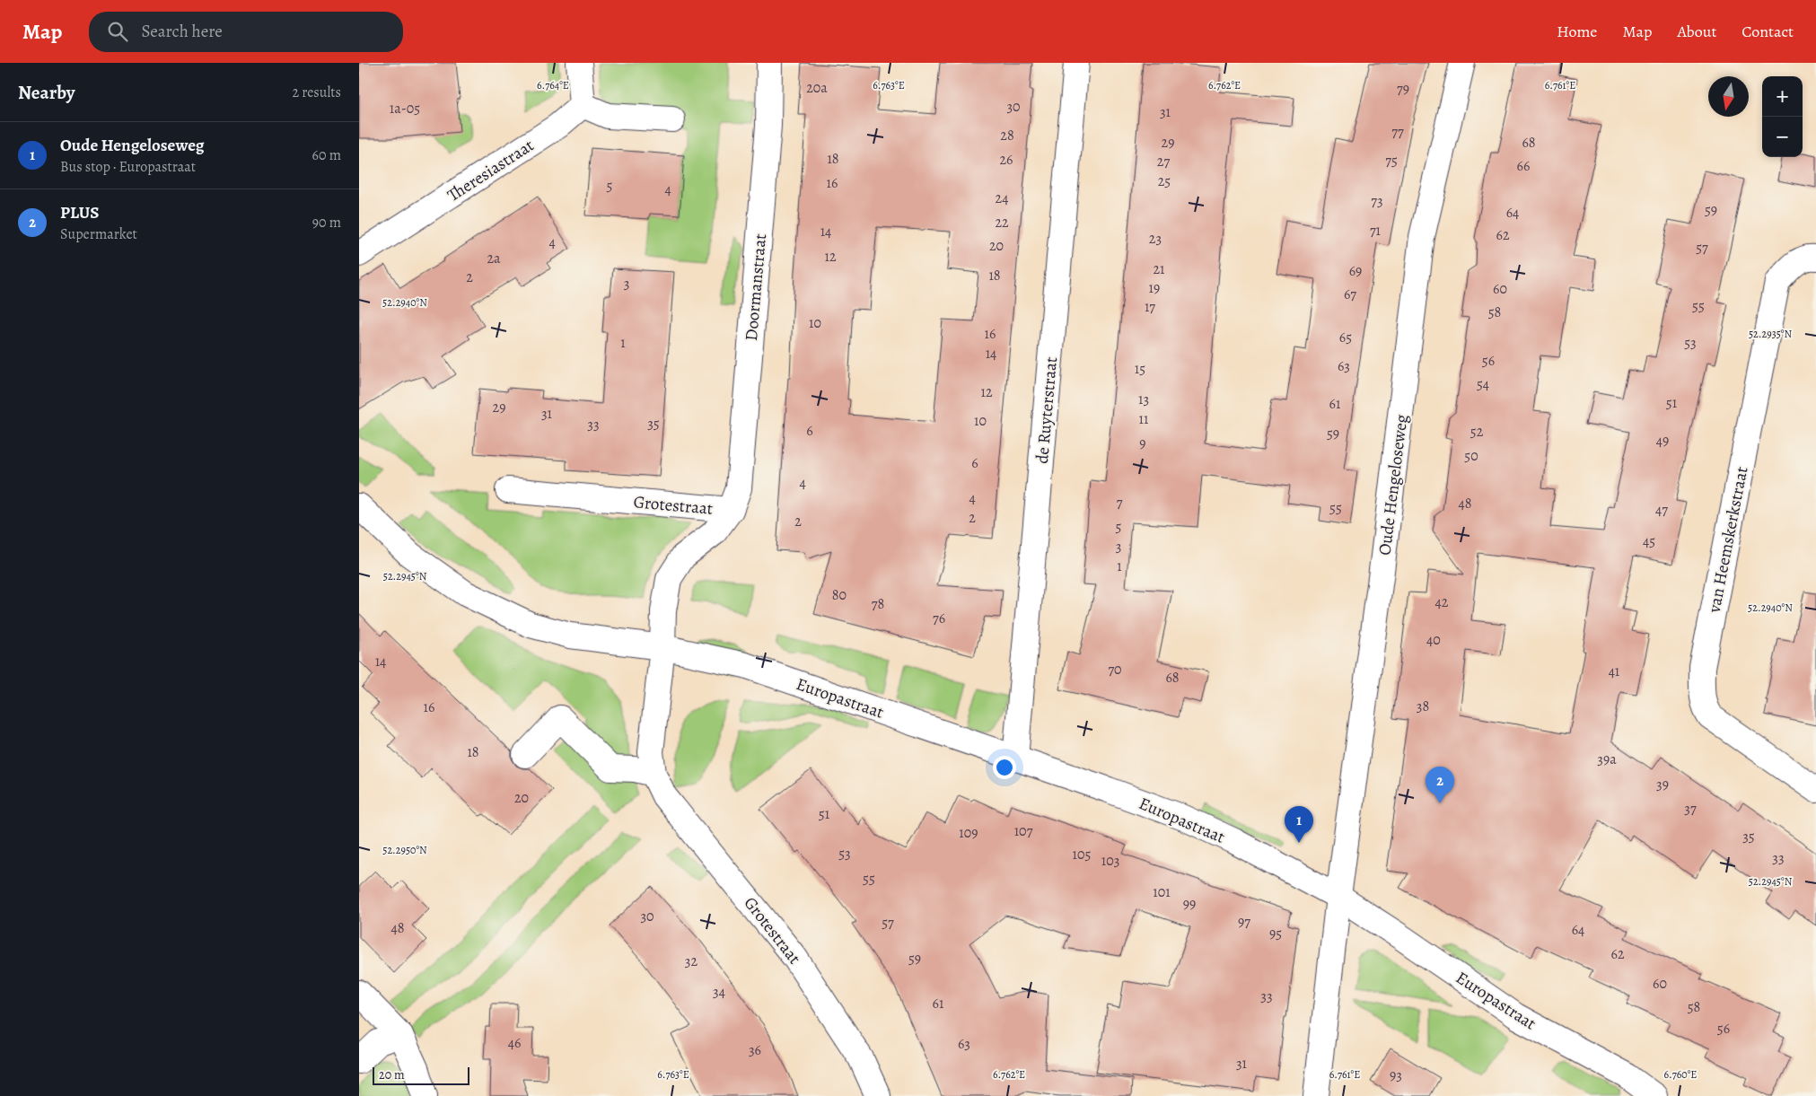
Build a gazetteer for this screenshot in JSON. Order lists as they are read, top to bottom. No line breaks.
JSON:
{"streets":{"street":["Theresiastraat","Doormanstraat","de Ruyterstraat","Oude Hengeloseweg","Grotestraat","van Heemskerkstraat","Europastraat"]},"crossings":[["Doormanstraat","Grotestraat"],["de Ruyterstraat","Europastraat"],["Oude Hengeloseweg","Europastraat"],["Grotestraat","Europastraat"]],"house_numbers":["20a","79","30","1a-05","31","77","28","29","68","18","26","75","27","66","25","16","5","4","24","73","59","64","22","71","14","62","23","4","20","57","12","2a","21","69","18","2","3","19","60","67","55","17","58","10","16","65","1","53","14","56","63","15","54","12","13","51","61","29","31","11","10","35","33","6","52","59","49","9","50","6","4","4","7","48","55","47","2","2","5","45","3","1","80","42","78","76","40","14","70","41","68","38","16","18","39a","39","20","37","51","107","109","35","53","105","33","103","55","101","99","30","97","57","48","64","95","62","59","32","60","34","33","61","58","56","46","63","36","31","93"],"scale_bar":"20 m","north":"bottom","page":{"header":"Map","search":"Search here","nav":["Home","Map","About","Contact"],"heading":["Nearby","2 results"],"map_buttons":["+","−"],"list":[{"mark":"1","name":"Oude Hengeloseweg","note":"Bus stop · Europastraat","value":"60 m"},{"mark":"2","name":"PLUS","note":"Supermarket","value":"90 m"}],"pins":["2","1"],"scale":"20 m"},"coordinates":["6.764°E","6.763°E","6.762°E","6.761°E","52.2940°N","52.2935°N","52.2945°N","52.2950°N","6.760°E"]}
